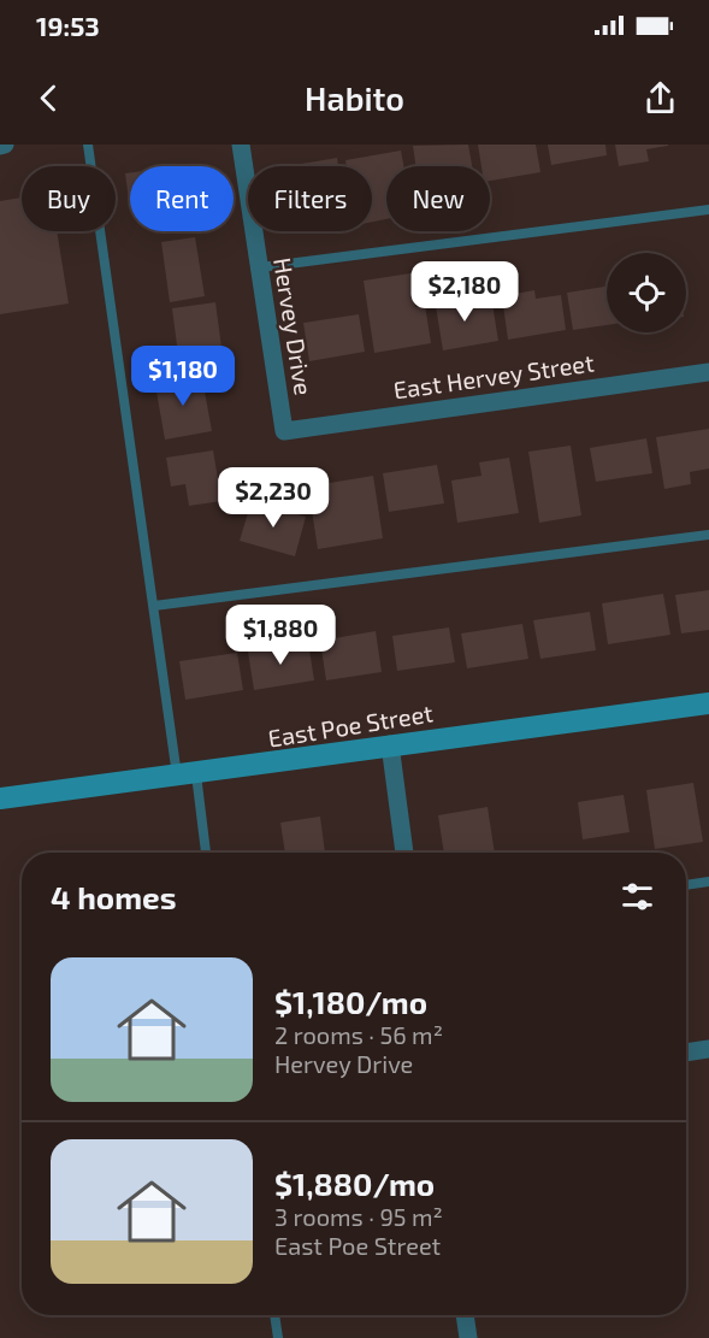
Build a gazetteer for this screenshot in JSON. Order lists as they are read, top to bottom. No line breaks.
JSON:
{"streets":{"street":["Hervey Drive","East Hervey Street","East Poe Street"]},"crossings":[["Hervey Drive","East Hervey Street"]],"page":{"status":"19:53","header":"Habito","chip":["Buy","Rent","Filters","New"],"price":["$2,180","$1,180","$2,230","$1,880"],"heading":"4 homes","list":[{"name":"$1,180/mo","note":"2 rooms · 56 m² · Hervey Drive"},{"name":"$1,880/mo","note":"3 rooms · 95 m² · East Poe Street"}]}}
